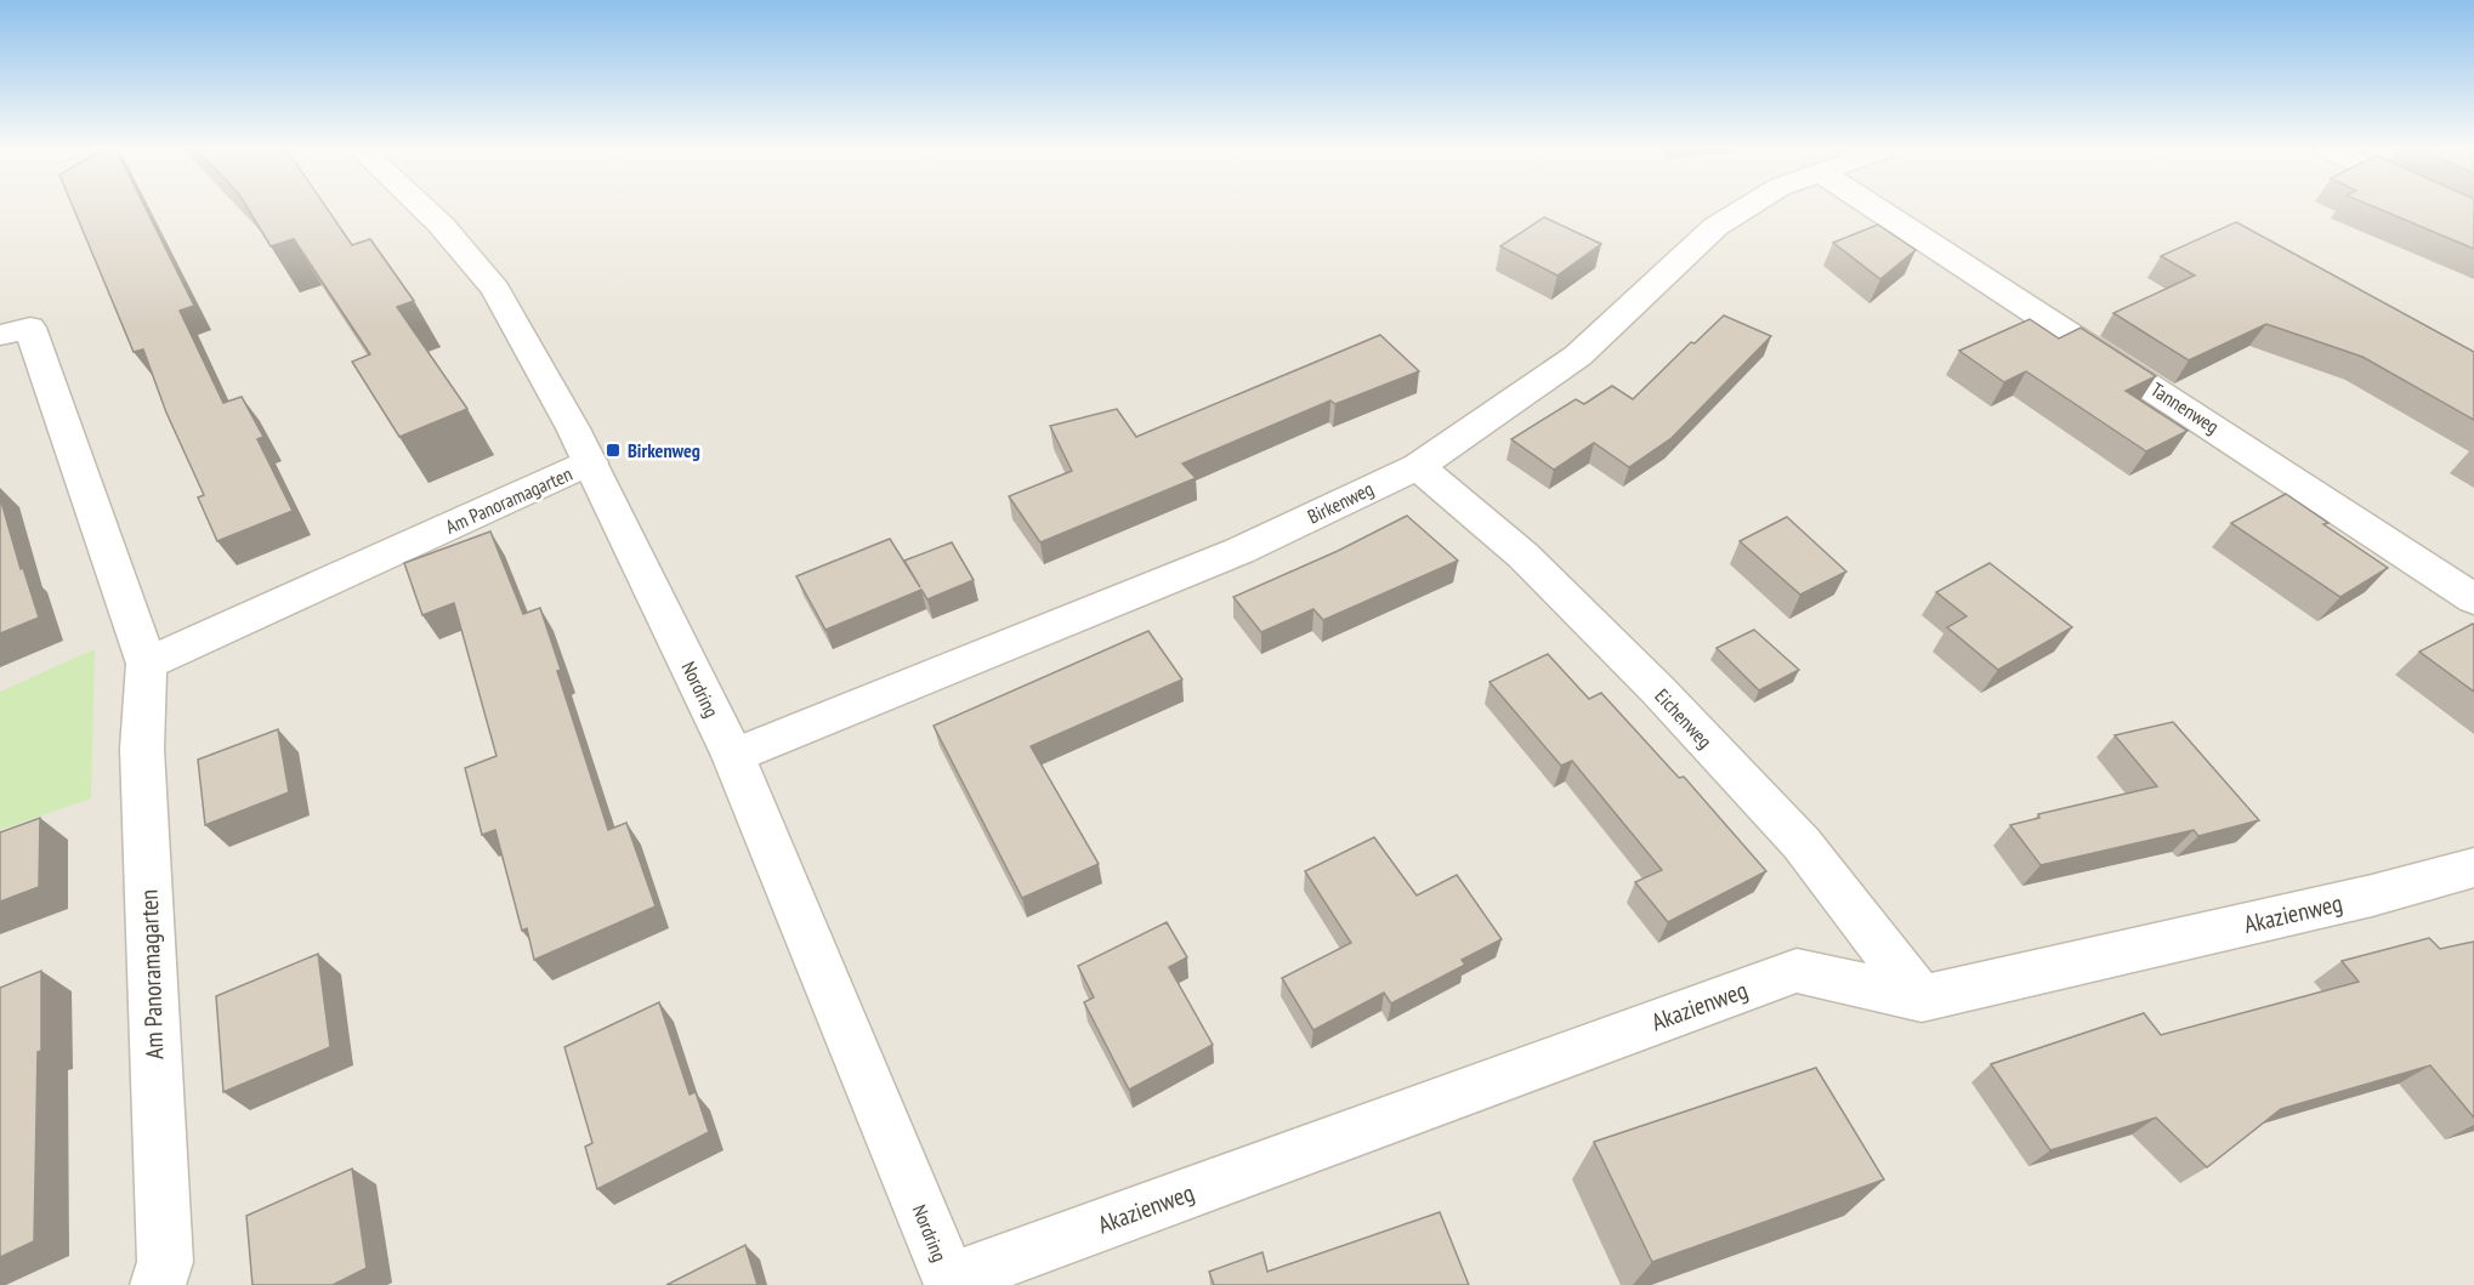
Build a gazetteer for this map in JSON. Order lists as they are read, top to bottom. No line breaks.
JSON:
{"streets":{"street":["Tannenweg","Am Panoramagarten","Birkenweg","Nordring","Eichenweg","Akazienweg"]},"crossings":[["Am Panoramagarten","Nordring"],["Birkenweg","Nordring"],["Birkenweg","Eichenweg"],["Nordring","Akazienweg"],["Eichenweg","Akazienweg"]],"places":{"transit":["Birkenweg"]}}
